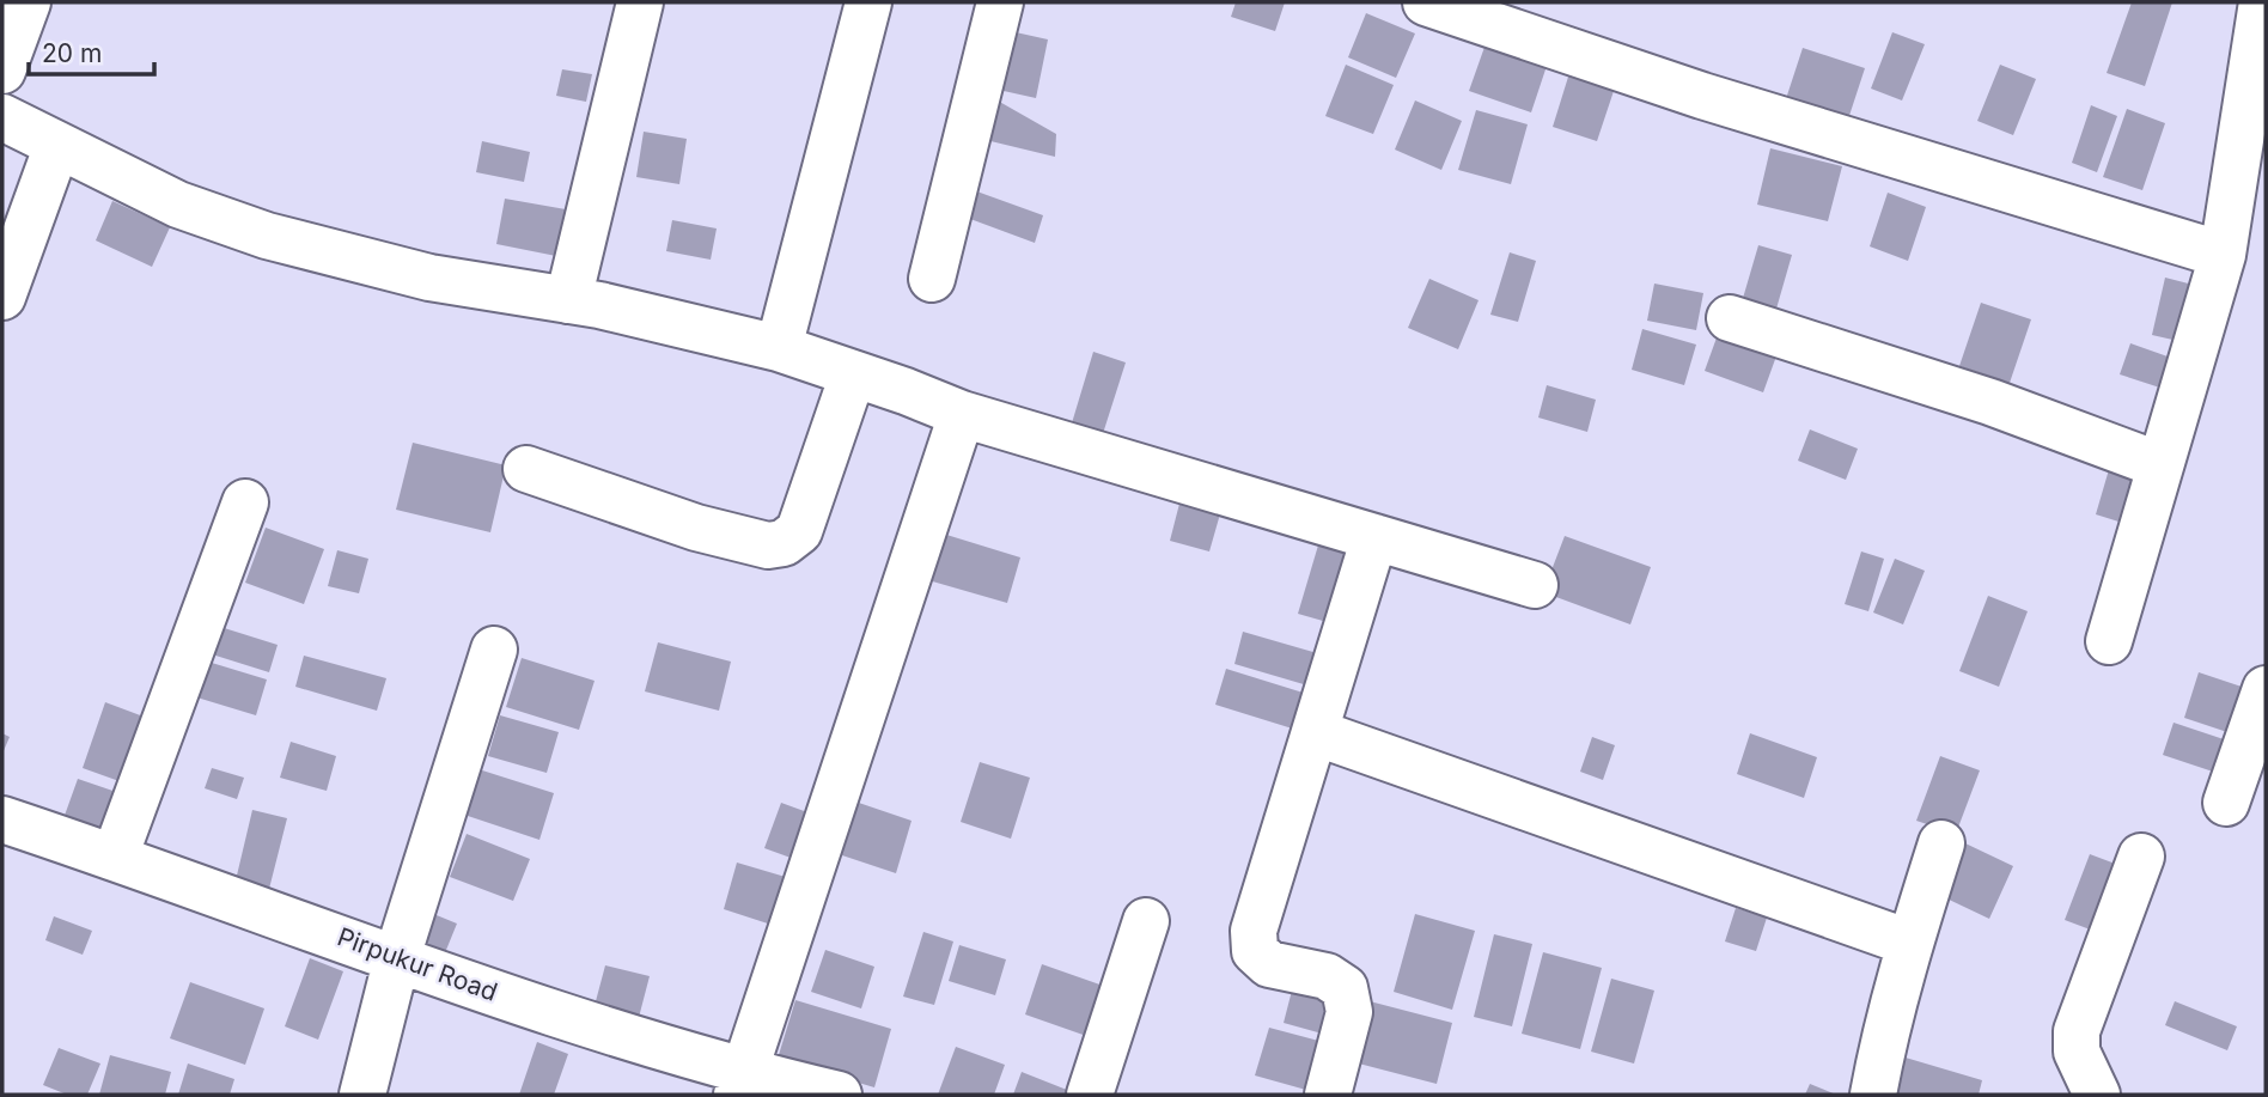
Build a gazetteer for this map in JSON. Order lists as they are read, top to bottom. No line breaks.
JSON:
{"streets":{"street":["Pirpukur Road"]},"scale_bar":"20 m"}
